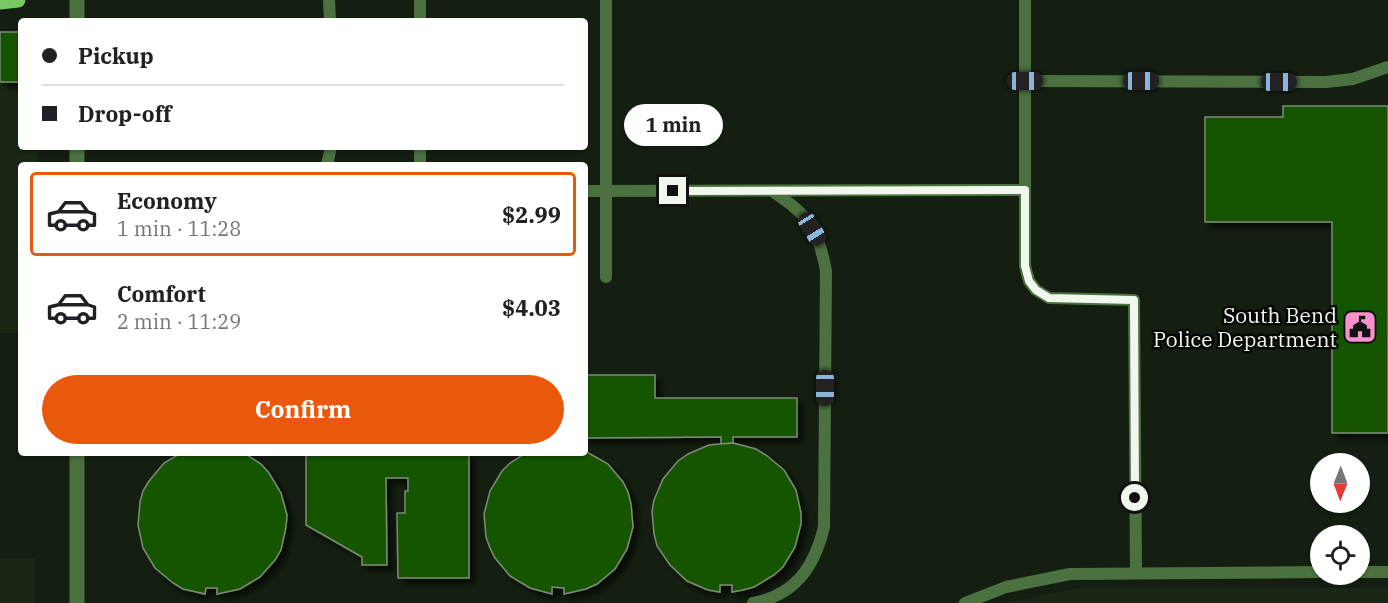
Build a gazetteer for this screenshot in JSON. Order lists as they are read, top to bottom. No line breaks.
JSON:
{"places":{"public building":["South Bend Police Department"]},"north":"bottom","page":{"banner":["Pickup","Drop-off"],"bubble":"1 min","list":[{"name":"Economy","note":"1 min · 11:28","value":"$2.99"},{"name":"Comfort","note":"2 min · 11:29","value":"$4.03"}],"buttons":"Confirm"}}
